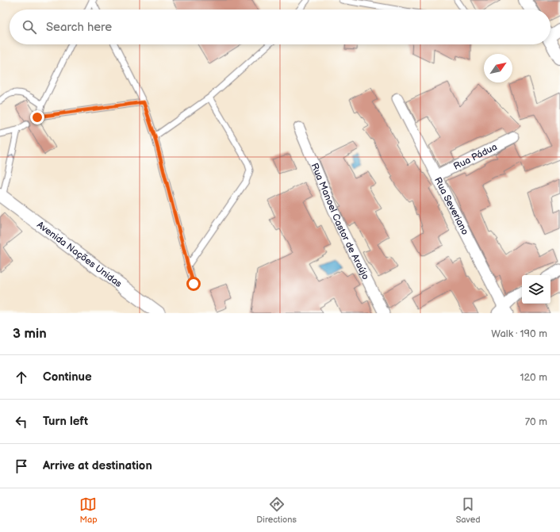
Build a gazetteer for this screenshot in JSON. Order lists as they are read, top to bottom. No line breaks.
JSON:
{"streets":{"street":["Rua Pádua","Rua Severiano","Rua Manoel Castor de Araújo","Avenida Nações Unidas"]},"crossings":[["Rua Pádua","Rua Severiano"]],"north":"top right","page":{"search":"Search here","heading":["3 min","Walk · 190 m"],"list":[["Continue","120 m"],["Turn left","70 m"],"Arrive at destination"],"nav":["Map","Directions","Saved"]}}
